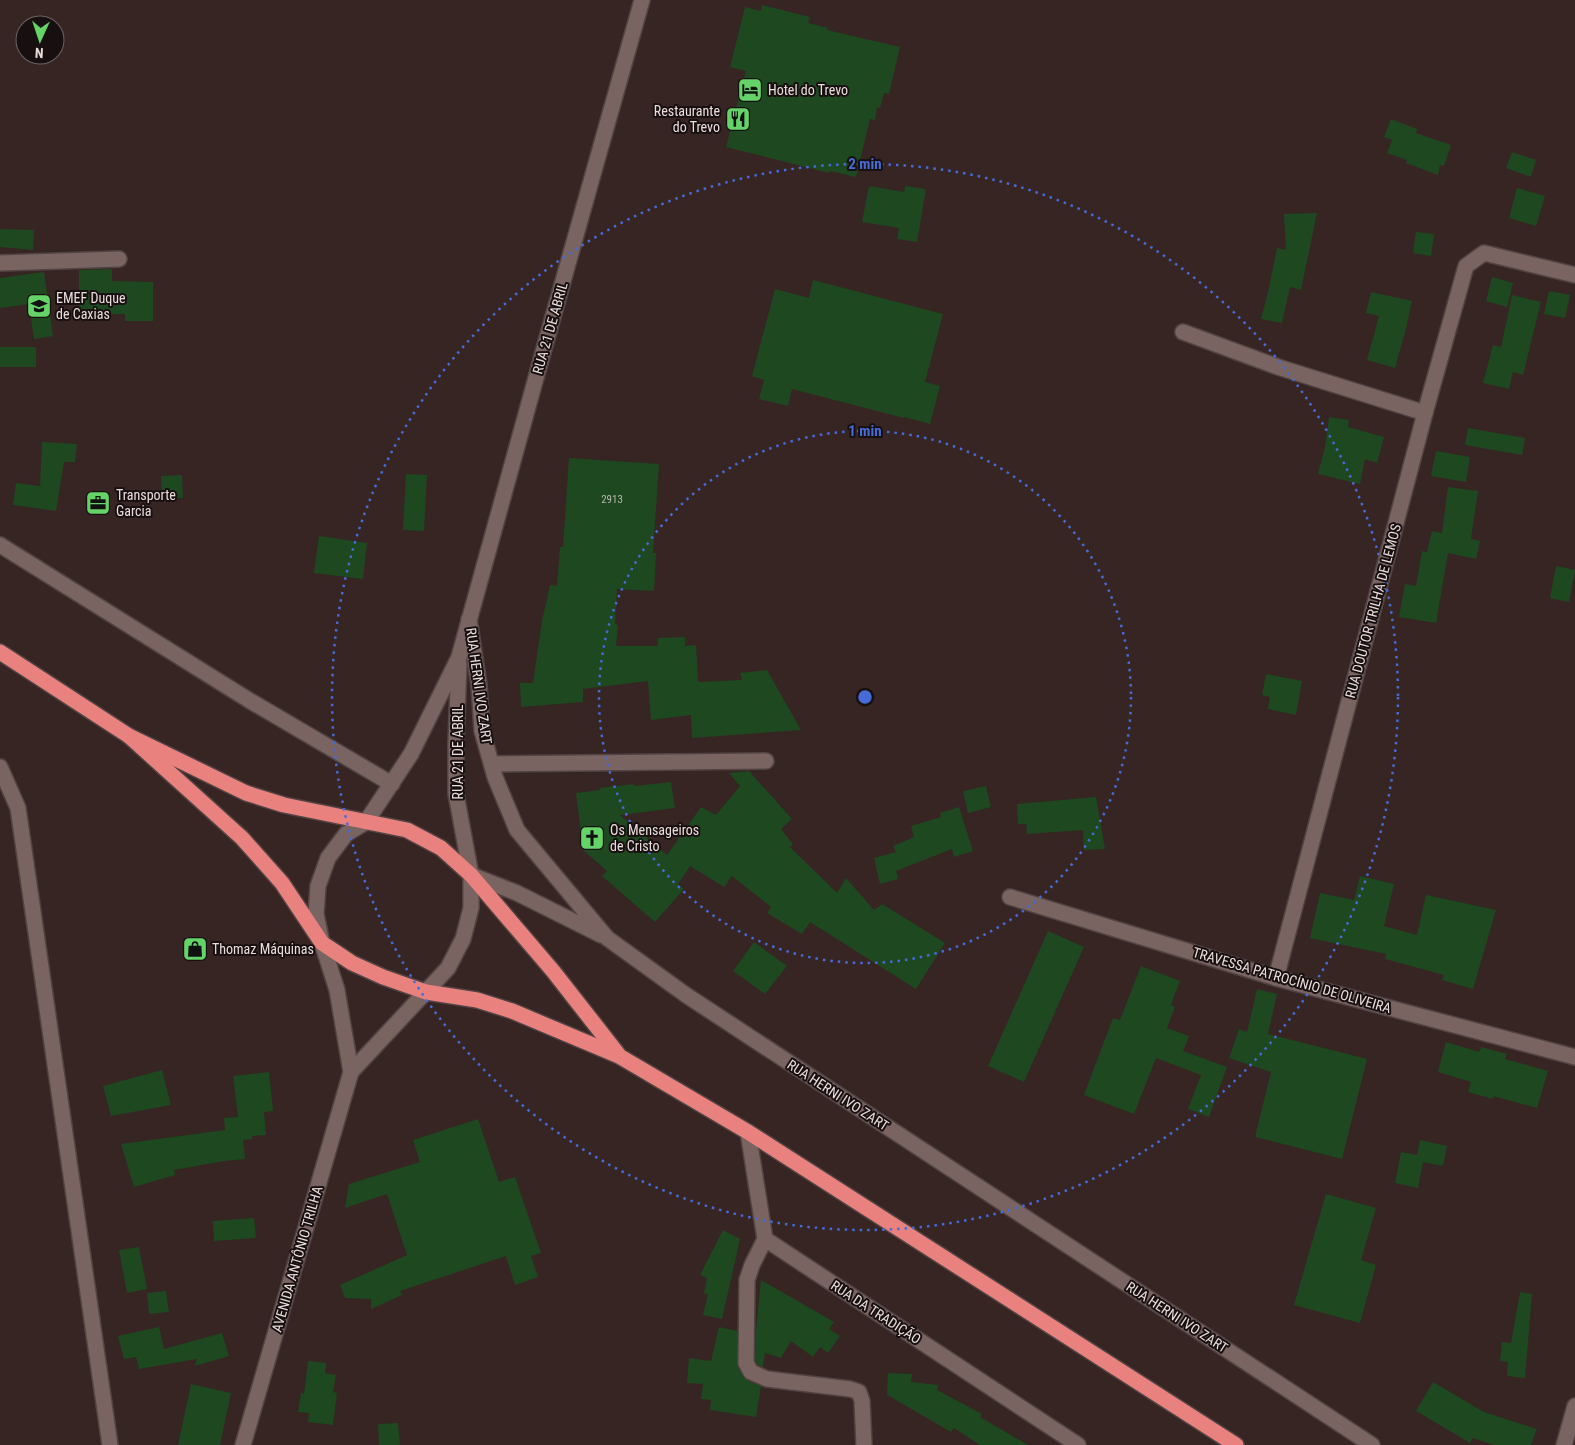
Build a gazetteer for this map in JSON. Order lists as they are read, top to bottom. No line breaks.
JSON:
{"streets":{"street":["RUA 21 DE ABRIL","RUA DOUTOR TRILHA DE LEMOS","RUA HERNI IVO ZART","TRAVESSA PATROCÍNIO DE OLIVEIRA","AVENIDA ANTÔNIO TRILHA","RUA DA TRADIÇÃO"]},"crossings":[["RUA 21 DE ABRIL","RUA HERNI IVO ZART"],["RUA 21 DE ABRIL","AVENIDA ANTÔNIO TRILHA"],["RUA DOUTOR TRILHA DE LEMOS","TRAVESSA PATROCÍNIO DE OLIVEIRA"]],"places":{"hotel":["Hotel do Trevo"],"restaurant":["Restaurante do Trevo"],"school or university":["EMEF Duque de Caxias"],"office":["Transporte Garcia"],"church":["Os Mensageiros de Cristo"],"shop":["Thomaz Máquinas"]},"house_numbers":["2913"],"north":"bottom","rings":["2 min","1 min"]}
